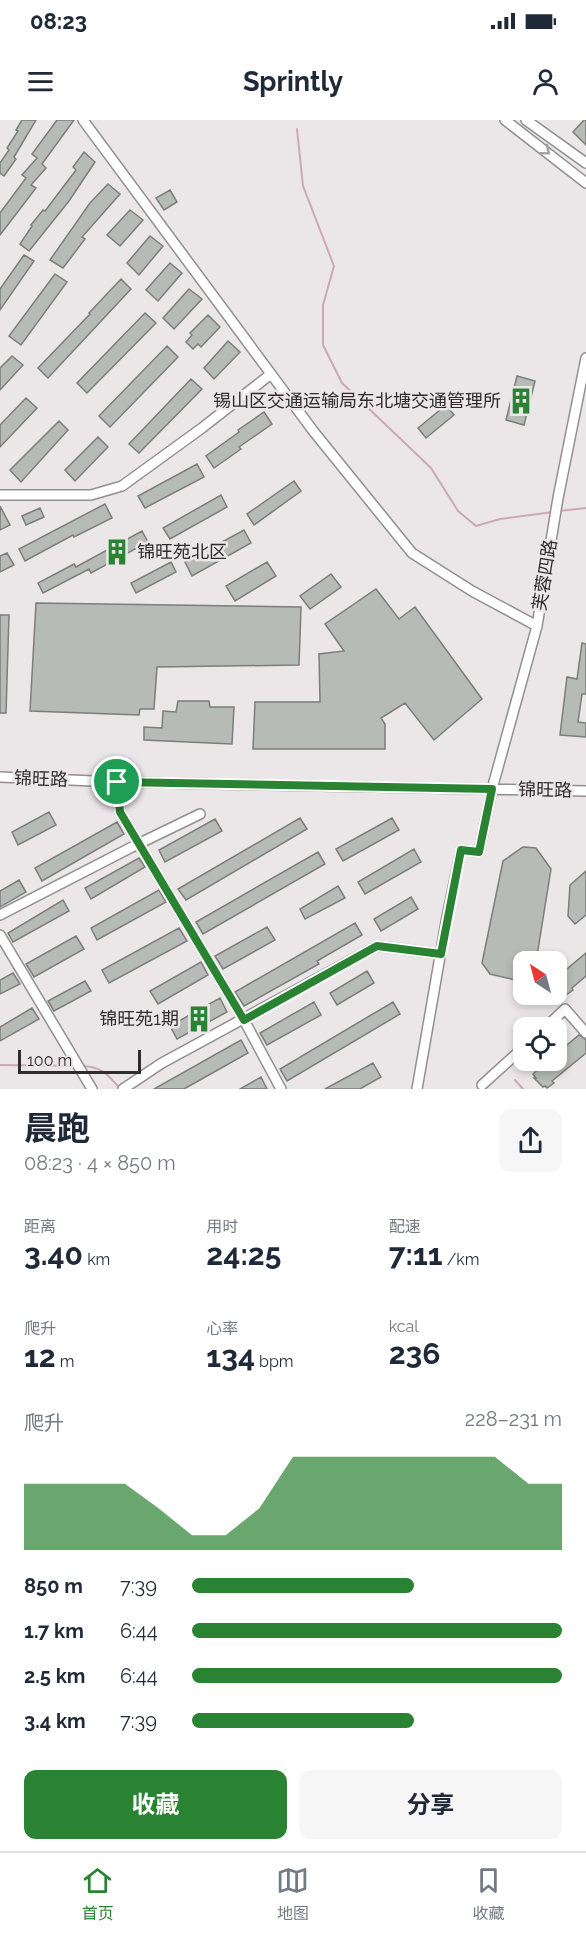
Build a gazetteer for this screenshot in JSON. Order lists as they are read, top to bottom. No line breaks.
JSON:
{"streets":{"street":["芙蓉四路","锦旺路"]},"crossings":[["芙蓉四路","锦旺路"]],"places":{"building":["锡山区交通运输局东北塘交通管理所","锦旺苑北区","锦旺苑1期"]},"scale_bar":"100 m","north":"top left","page":{"status":"08:23","header":"Sprintly","scale":"100 m","heading":["晨跑","08:23 · 4 × 850 m"],"stats":[["距离","3.40 km"],["用时","24:25"],["配速","7:11 /km"],["爬升","12 m"],["心率","134 bpm"],["kcal","236"]],"chart":["爬升","228–231 m"],"list":[{"name":"850 m","note":"7:39"},{"name":"1.7 km","note":"6:44"},{"name":"2.5 km","note":"6:44"},{"name":"3.4 km","note":"7:39"}],"buttons":["收藏","分享"],"tabs":["首页","地图","收藏"]}}
